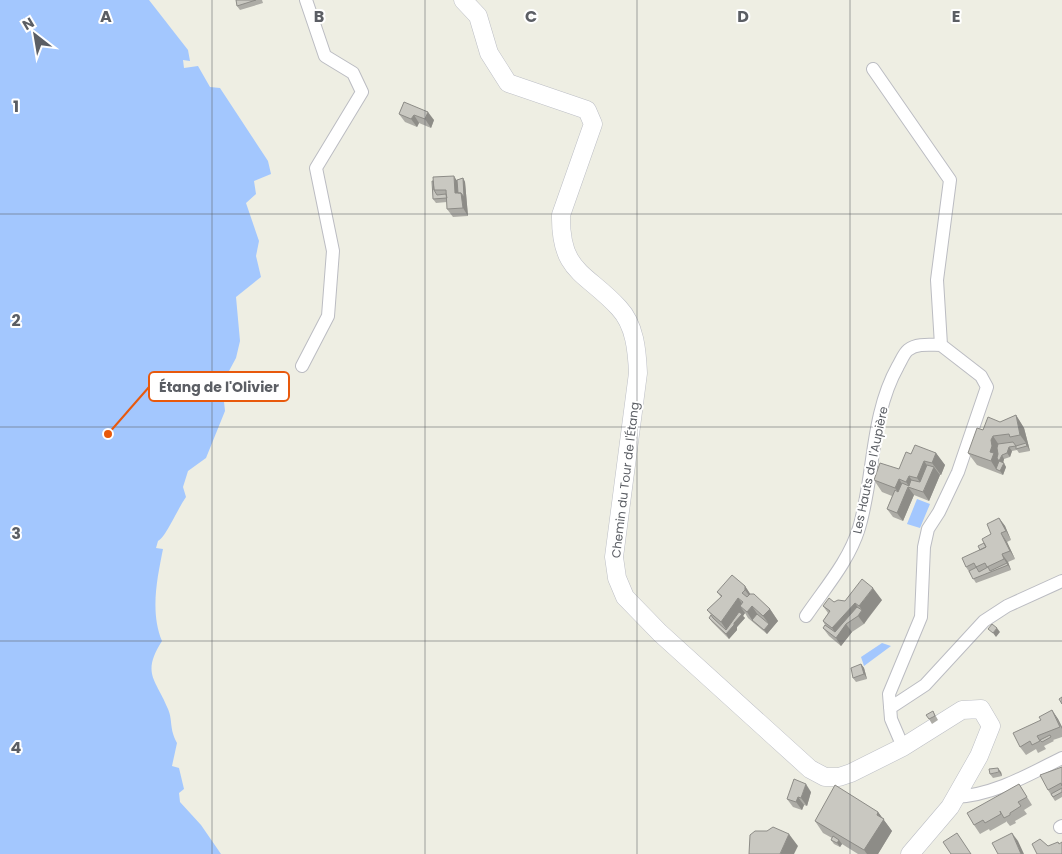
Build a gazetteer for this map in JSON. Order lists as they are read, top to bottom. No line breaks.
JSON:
{"streets":{"street":["Les Hauts de l'Aupière","Chemin du Tour de l'Étang"]},"places":["Étang de l'Olivier"],"north":"top left","grid":{"columns":["A","B","C","D","E"],"rows":["1","2","3","4"]}}
